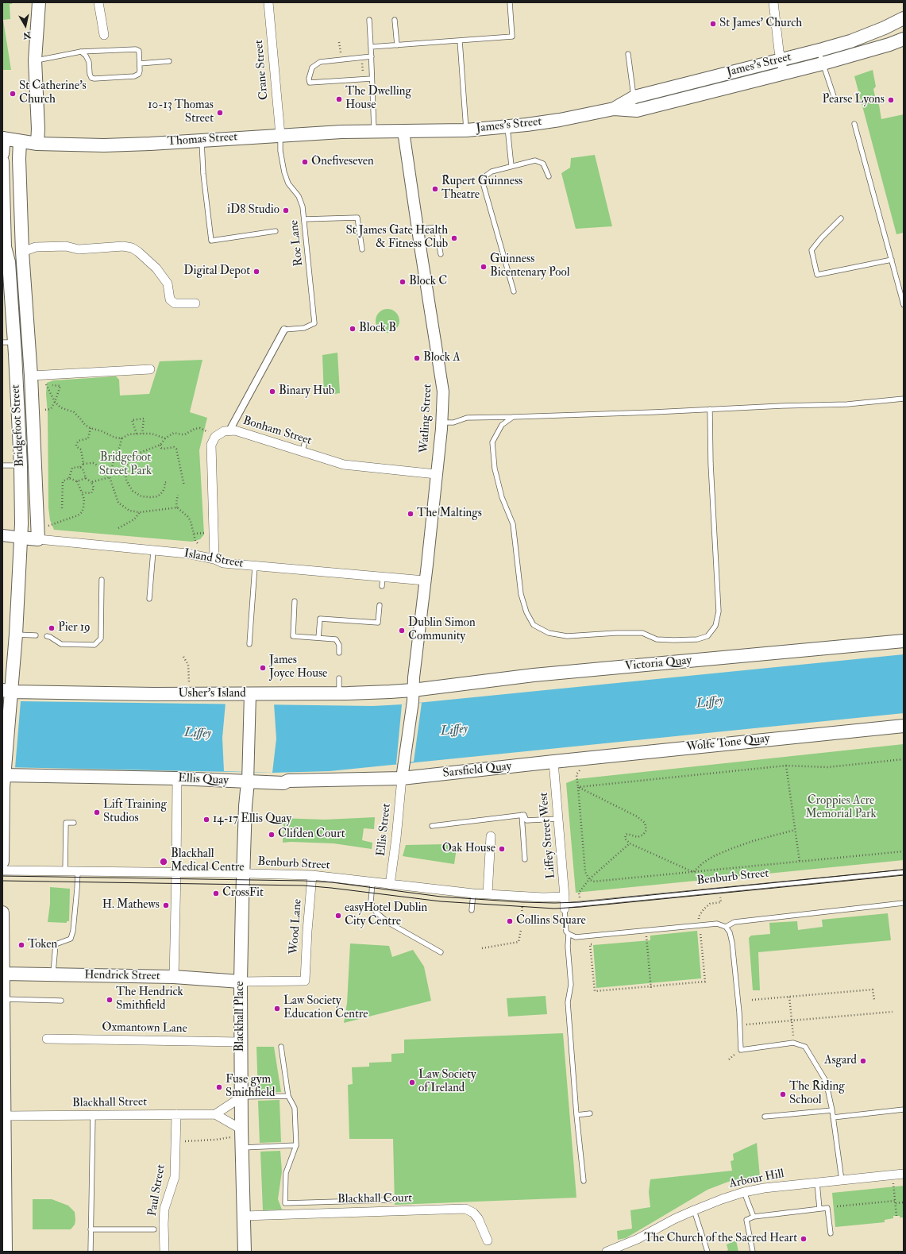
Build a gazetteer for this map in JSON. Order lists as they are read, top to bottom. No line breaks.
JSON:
{"streets":{"main road":["James's Street","Thomas Street","Bridgefoot Street","Island Street","Victoria Quay","Usher's Island","Wolfe Tone Quay","Sarsfield Quay","Ellis Quay","Hendrick Street","Blackhall Place"],"street":["Crane Street","Watling Street","Bonham Street","Ellis Street","Liffey Street West","Benburb Street","Wood Lane","Oxmantown Lane","Blackhall Street","Arbour Hill","Paul Street","Blackhall Court"],"lane":["Roe Lane"]},"crossings":[["James's Street","Thomas Street"],["James's Street","Watling Street"],["Crane Street","Thomas Street"],["Crane Street","Roe Lane"],["Thomas Street","Roe Lane"],["Thomas Street","Watling Street"],["Thomas Street","Bridgefoot Street"],["Watling Street","Bonham Street"],["Watling Street","Island Street"],["Watling Street","Victoria Quay"],["Watling Street","Usher's Island"],["Watling Street","Sarsfield Quay"],["Watling Street","Ellis Quay"],["Watling Street","Ellis Street"],["Bridgefoot Street","Island Street"],["Bridgefoot Street","Usher's Island"],["Bridgefoot Street","Ellis Quay"],["Victoria Quay","Usher's Island"],["Wolfe Tone Quay","Sarsfield Quay"],["Wolfe Tone Quay","Liffey Street West"],["Sarsfield Quay","Ellis Quay"],["Sarsfield Quay","Ellis Street"],["Sarsfield Quay","Liffey Street West"],["Ellis Quay","Ellis Street"],["Ellis Quay","Blackhall Place"],["Ellis Street","Benburb Street"],["Liffey Street West","Benburb Street"],["Benburb Street","Wood Lane"],["Benburb Street","Blackhall Place"],["Wood Lane","Hendrick Street"],["Wood Lane","Blackhall Place"],["Hendrick Street","Blackhall Place"],["Blackhall Place","Oxmantown Lane"],["Blackhall Place","Blackhall Court"],["Blackhall Street","Paul Street"]],"water":["Liffey"],"parks":["Bridgefoot Street Park","Croppies Acre Memorial Park"],"places":["St James' Church","St Catherine's Church","The Dwelling House","Pearse Lyons","10-13 Thomas Street","Onefiveseven","Rupert Guinness Theatre","iD8 Studio","St James Gate Health & Fitness Club","Guinness Bicentenary Pool","Digital Depot","Block C","Block B","Block A","Binary Hub","The Maltings","Pier 19","Dublin Simon Community","James Joyce House","Lift Training Studios","14-17 Ellis Quay","Clifden Court","Oak House","Blackhall Medical Centre","CrossFit","H. Mathews","easyHotel Dublin City Centre","Collins Square","Token","The Hendrick Smithfield","Law Society Education Centre","Asgard","Law Society of Ireland","Fuse gym Smithfield","The Riding School","The Church of the Sacred Heart"],"north":"bottom"}
